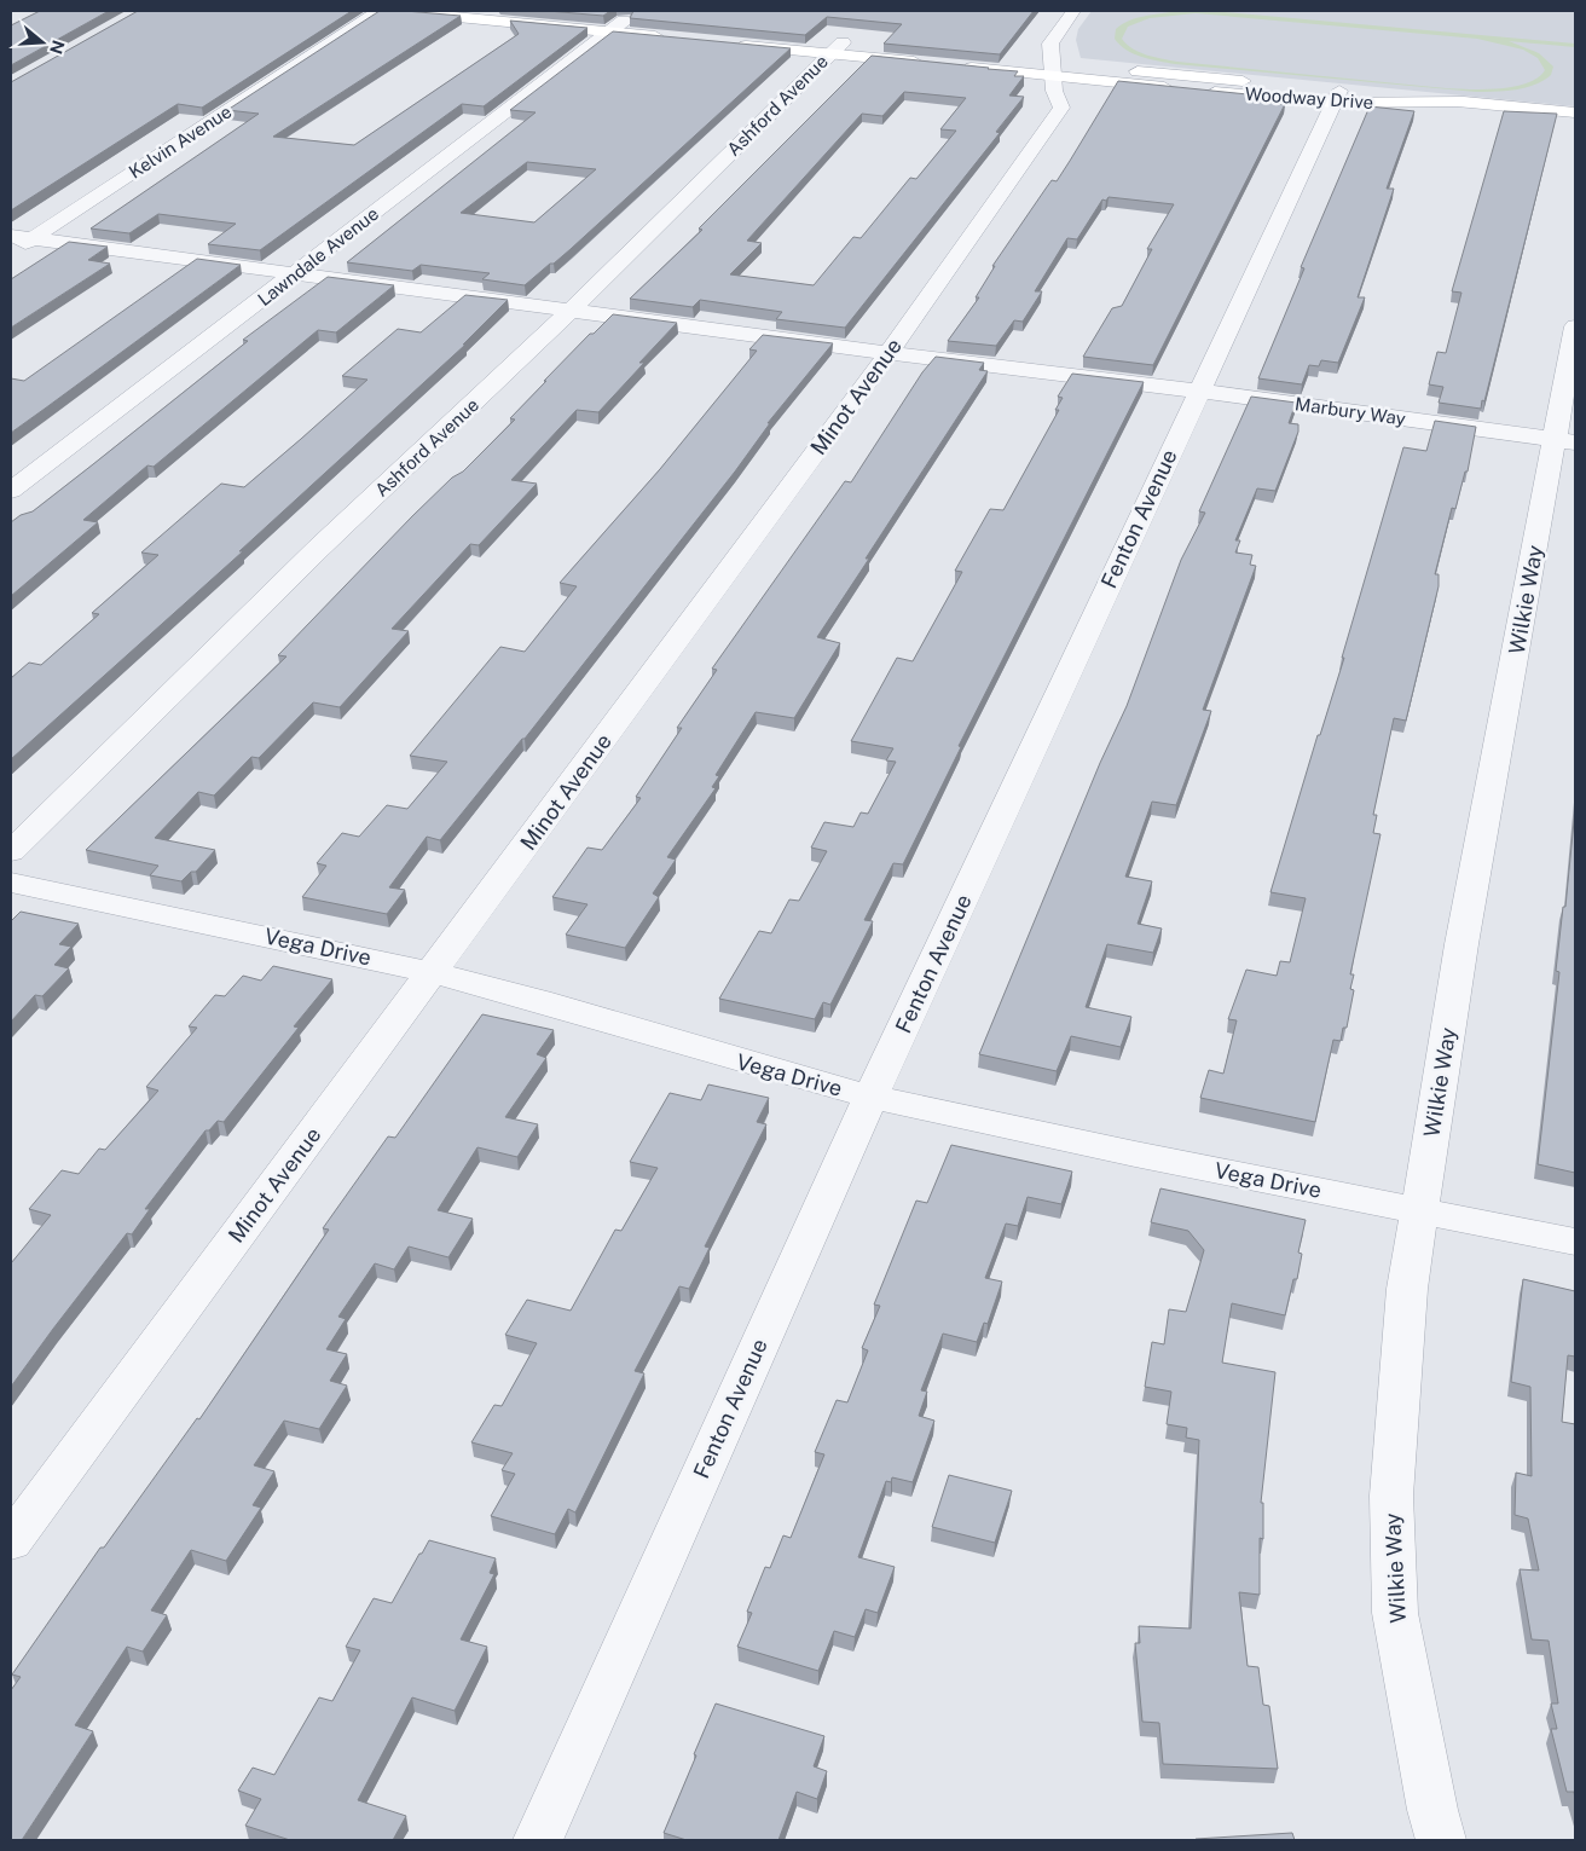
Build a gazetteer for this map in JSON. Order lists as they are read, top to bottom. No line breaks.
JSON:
{"streets":{"street":["Woodway Drive","Ashford Avenue","Kelvin Avenue","Lawndale Avenue","Minot Avenue","Marbury Way","Fenton Avenue","Wilkie Way","Vega Drive"]},"crossings":[["Woodway Drive","Minot Avenue"],["Woodway Drive","Fenton Avenue"],["Ashford Avenue","Marbury Way"],["Kelvin Avenue","Marbury Way"],["Lawndale Avenue","Marbury Way"],["Minot Avenue","Marbury Way"],["Minot Avenue","Vega Drive"],["Marbury Way","Fenton Avenue"],["Marbury Way","Wilkie Way"],["Fenton Avenue","Vega Drive"],["Wilkie Way","Vega Drive"]],"north":"right"}
